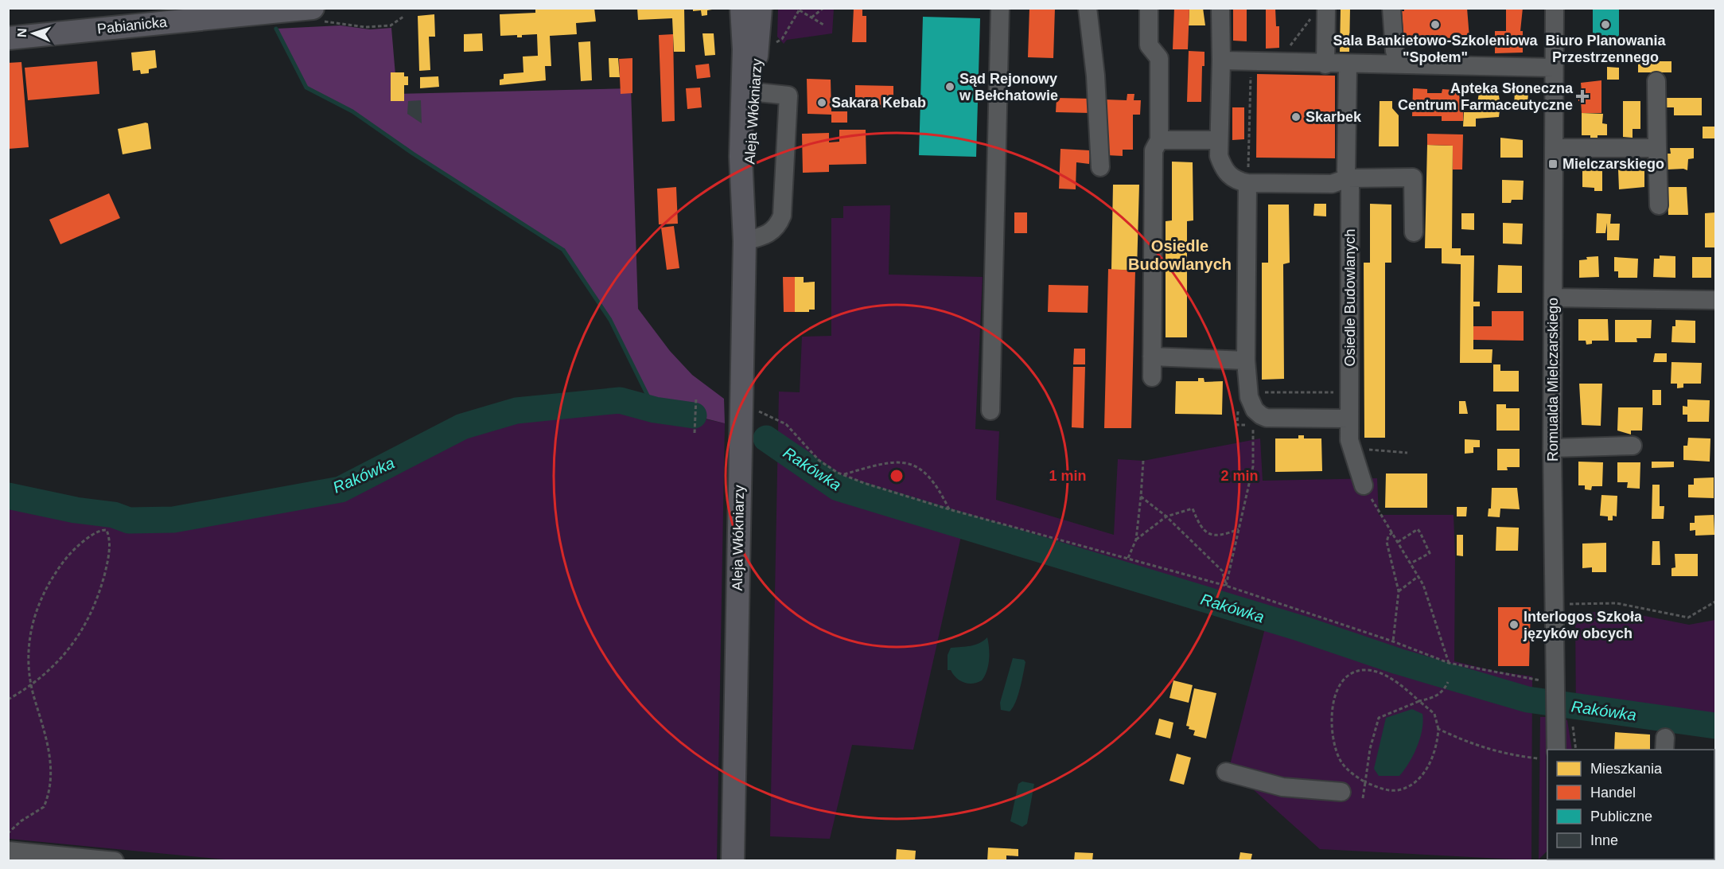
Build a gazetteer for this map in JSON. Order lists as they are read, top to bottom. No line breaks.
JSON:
{"streets":{"main road":["Pabianicka","Aleja Włókniarzy"],"street":["Osiedle Budowlanych","Romualda Mielczarskiego"]},"districts":["Osiedle Budowlanych"],"water":["Rakówka"],"places":{"other":["Sala Bankietowo-Szkoleniowa \"Społem\"","Biuro Planowania Przestrzennego","Sąd Rejonowy w Bełchatowie","Sakara Kebab","Skarbek","Interlogos Szkoła języków obcych"],"health":["Apteka Słoneczna Centrum Farmaceutyczne"],"transit":["Mielczarskiego"]},"legend":["Mieszkania","Handel","Publiczne","Inne"],"north":"left","rings":["1 min","2 min"]}
